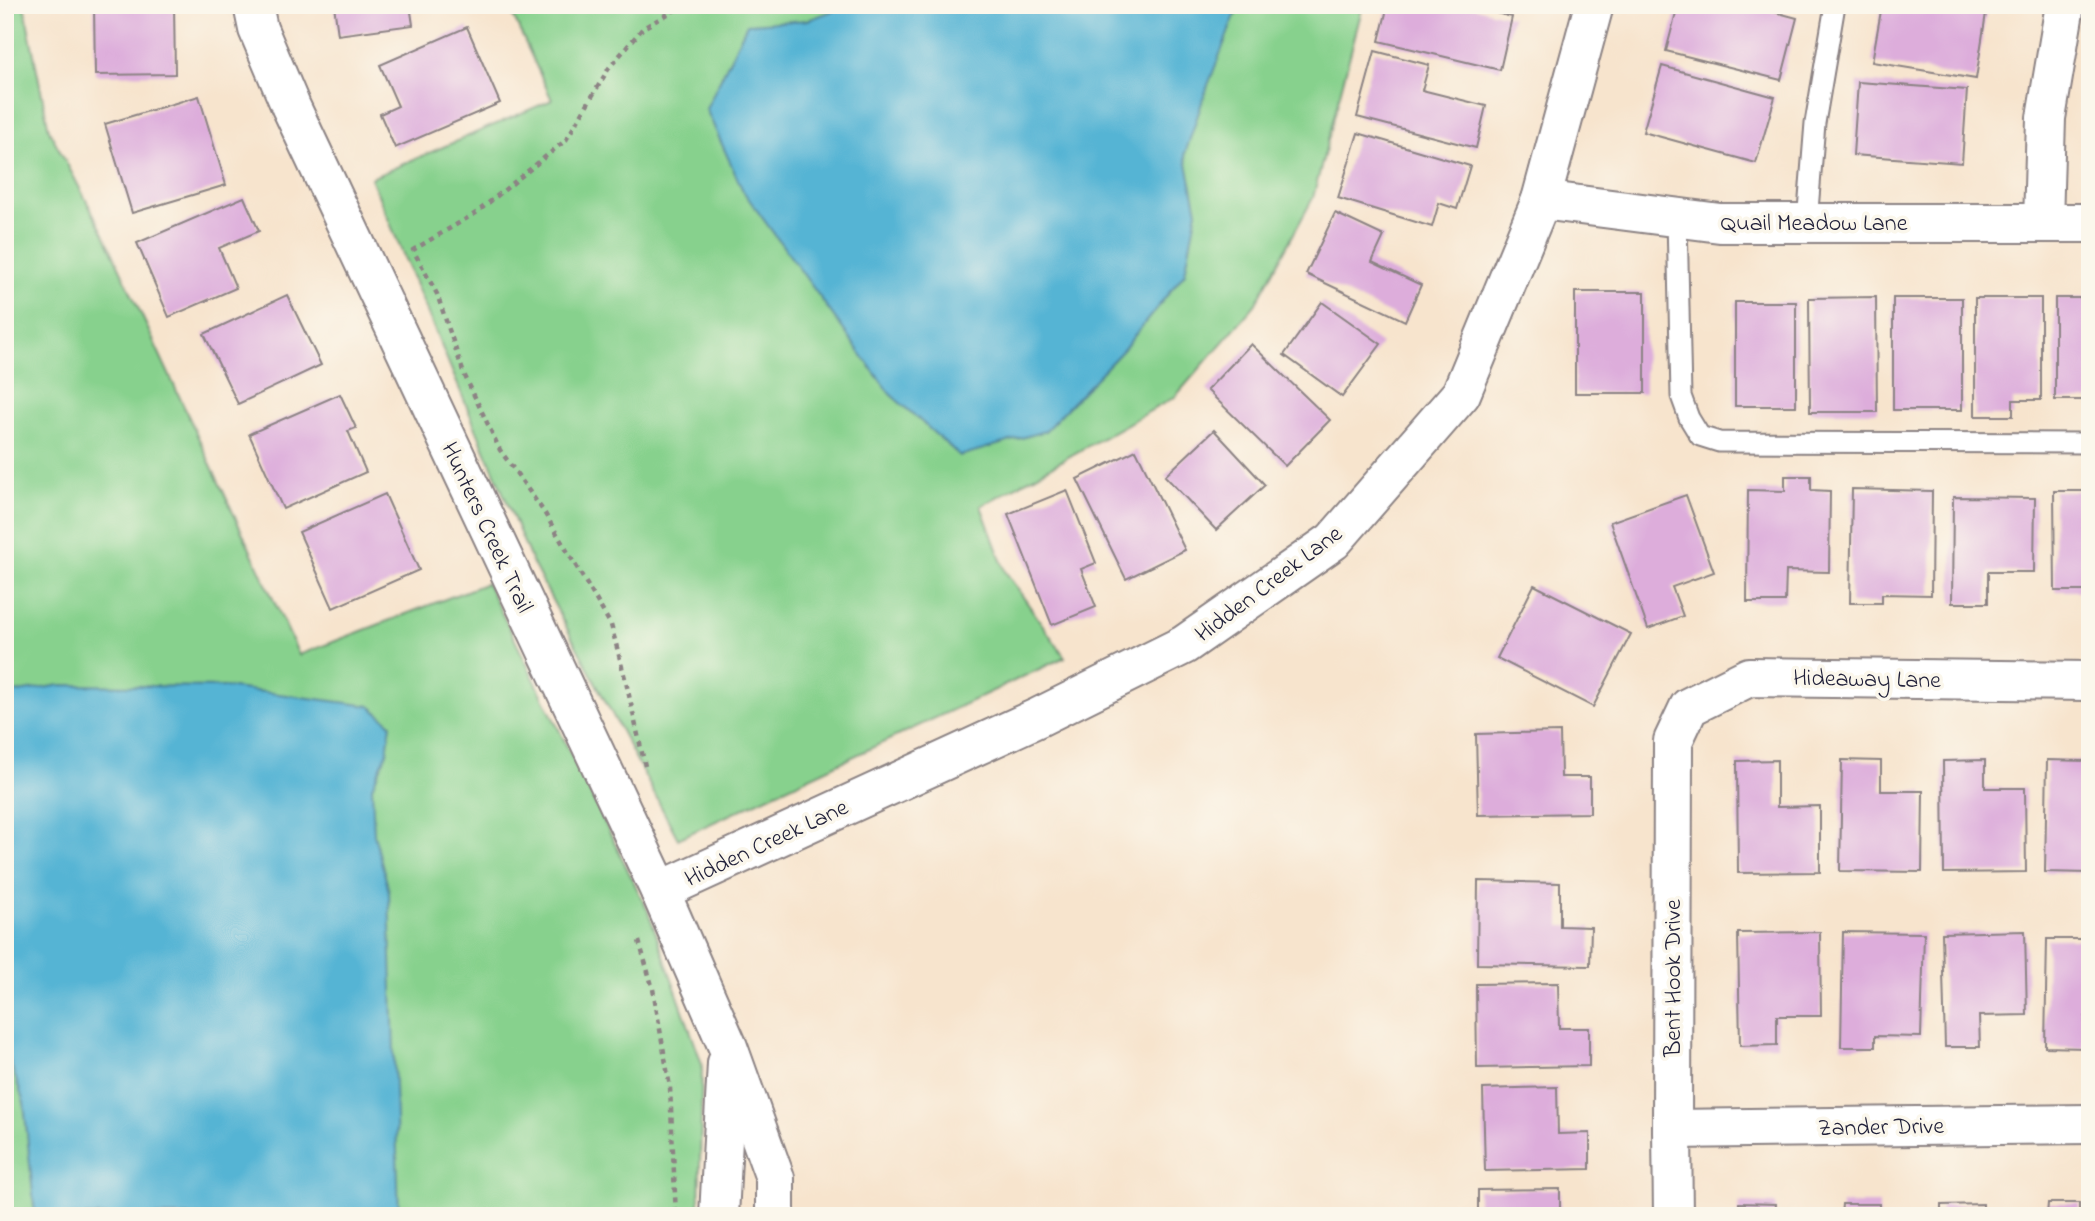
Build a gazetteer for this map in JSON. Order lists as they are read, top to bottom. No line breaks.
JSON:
{"streets":{"street":["Quail Meadow Lane","Hunters Creek Trail","Hidden Creek Lane","Hideaway Lane","Bent Hook Drive","Zander Drive"]},"crossings":[["Quail Meadow Lane","Hidden Creek Lane"],["Hunters Creek Trail","Hidden Creek Lane"],["Hideaway Lane","Bent Hook Drive"],["Bent Hook Drive","Zander Drive"]]}
